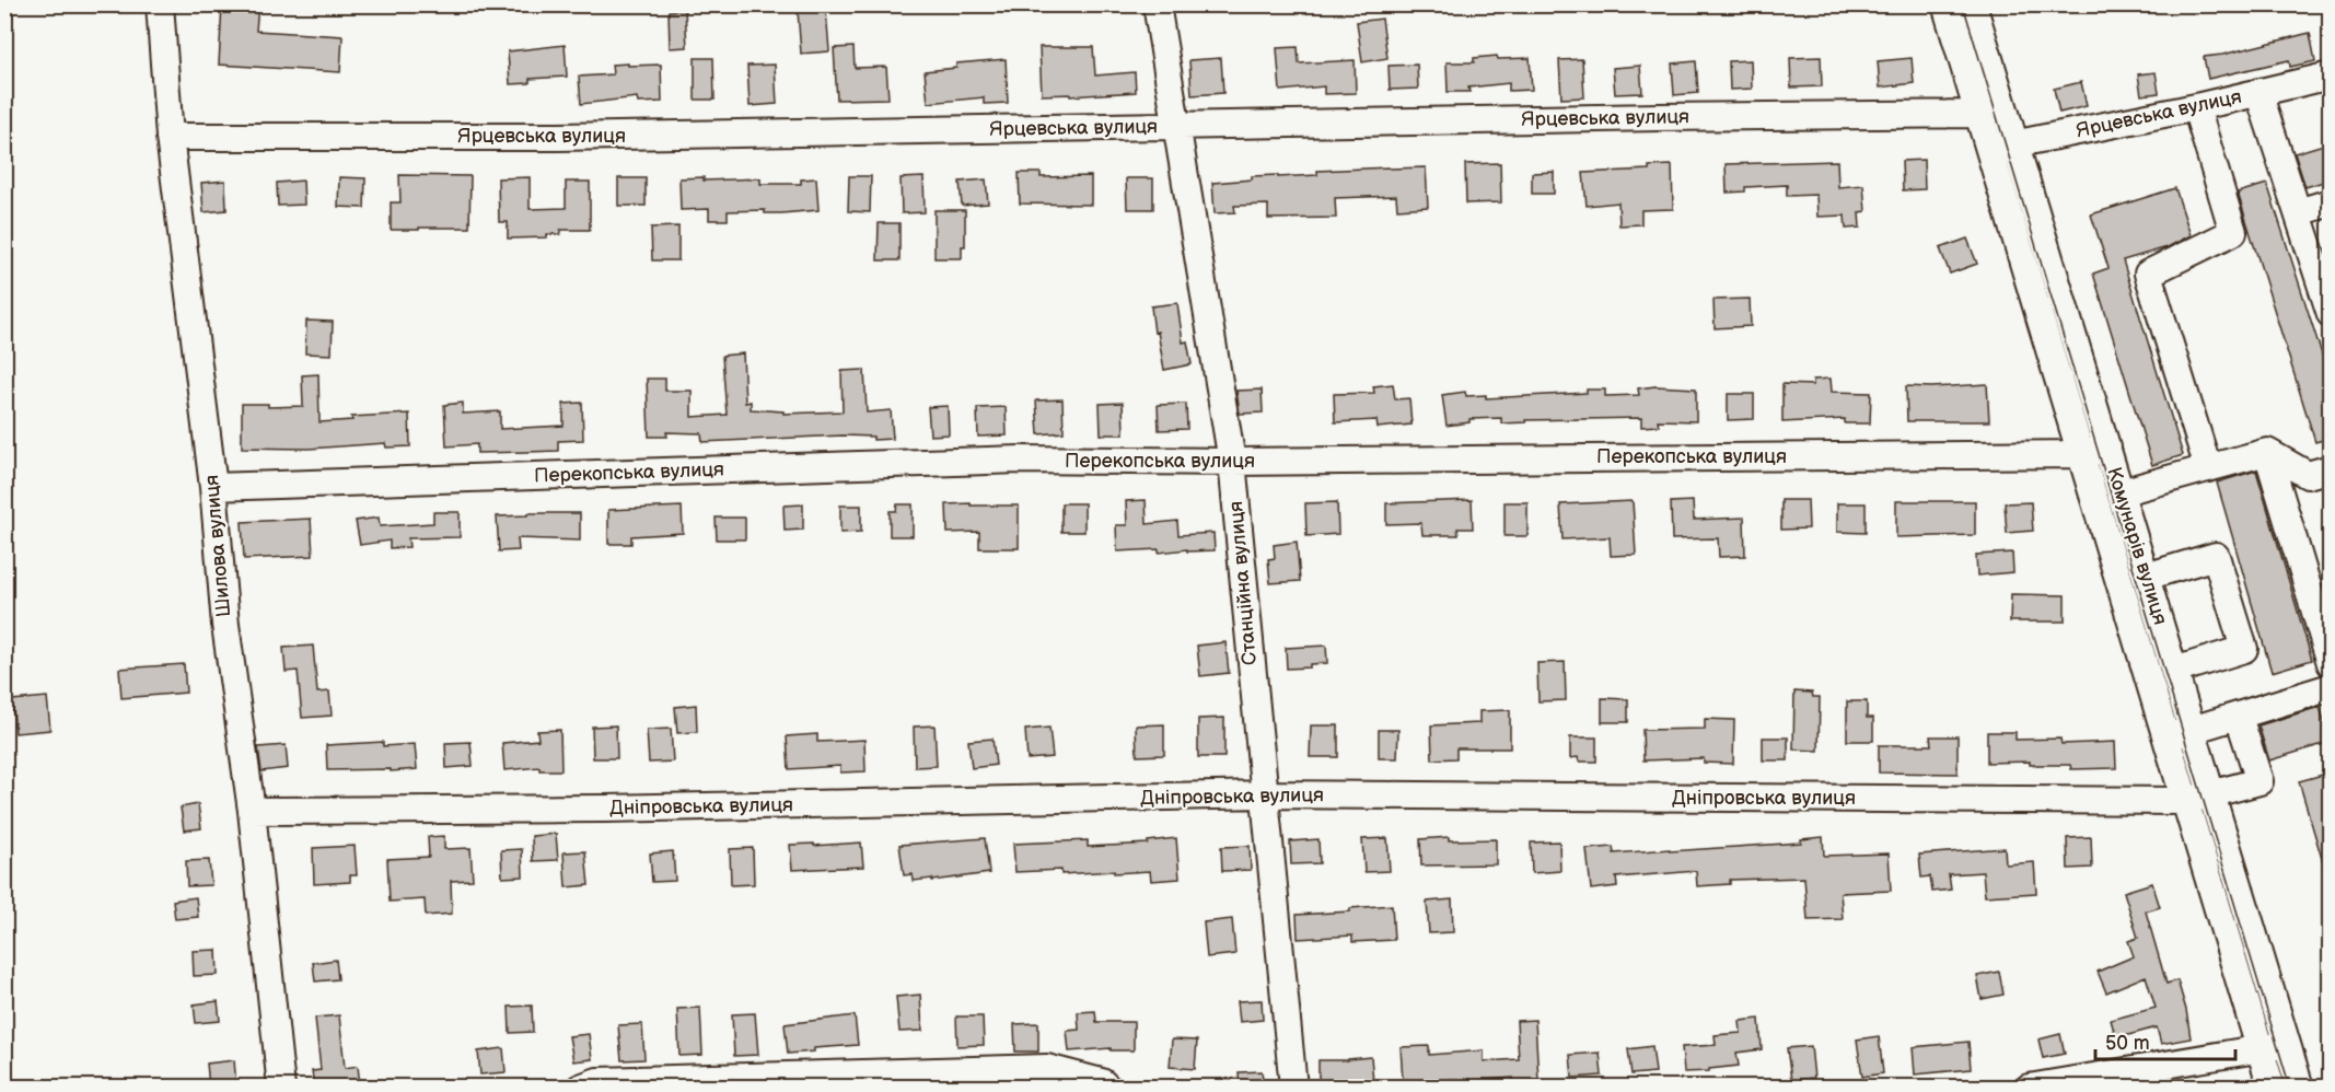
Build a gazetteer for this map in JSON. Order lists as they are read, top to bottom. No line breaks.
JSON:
{"streets":{"street":["Ярцевська вулиця","Перекопська вулиця","Шилова вулиця","Комунарів вулиця","Станційна вулиця","Дніпровська вулиця"]},"crossings":[["Ярцевська вулиця","Шилова вулиця"],["Ярцевська вулиця","Комунарів вулиця"],["Ярцевська вулиця","Станційна вулиця"],["Перекопська вулиця","Шилова вулиця"],["Перекопська вулиця","Комунарів вулиця"],["Перекопська вулиця","Станційна вулиця"],["Шилова вулиця","Дніпровська вулиця"],["Комунарів вулиця","Дніпровська вулиця"],["Станційна вулиця","Дніпровська вулиця"]],"scale_bar":"50 m"}
